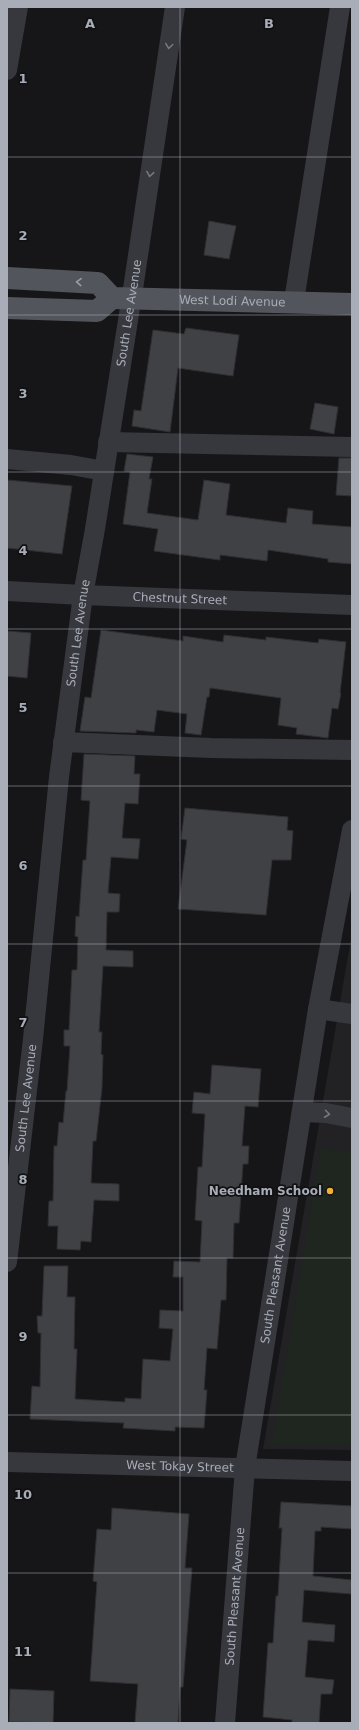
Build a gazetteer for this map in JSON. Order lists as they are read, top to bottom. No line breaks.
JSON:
{"streets":{"main road":["West Lodi Avenue"],"street":["South Lee Avenue","Chestnut Street","South Pleasant Avenue","West Tokay Street"]},"crossings":[["West Lodi Avenue","South Lee Avenue"],["South Lee Avenue","Chestnut Street"],["South Pleasant Avenue","West Tokay Street"]],"places":["Needham School"],"grid":{"columns":["A","B"],"rows":["1","2","3","4","5","6","7","8","9","10","11"]}}
